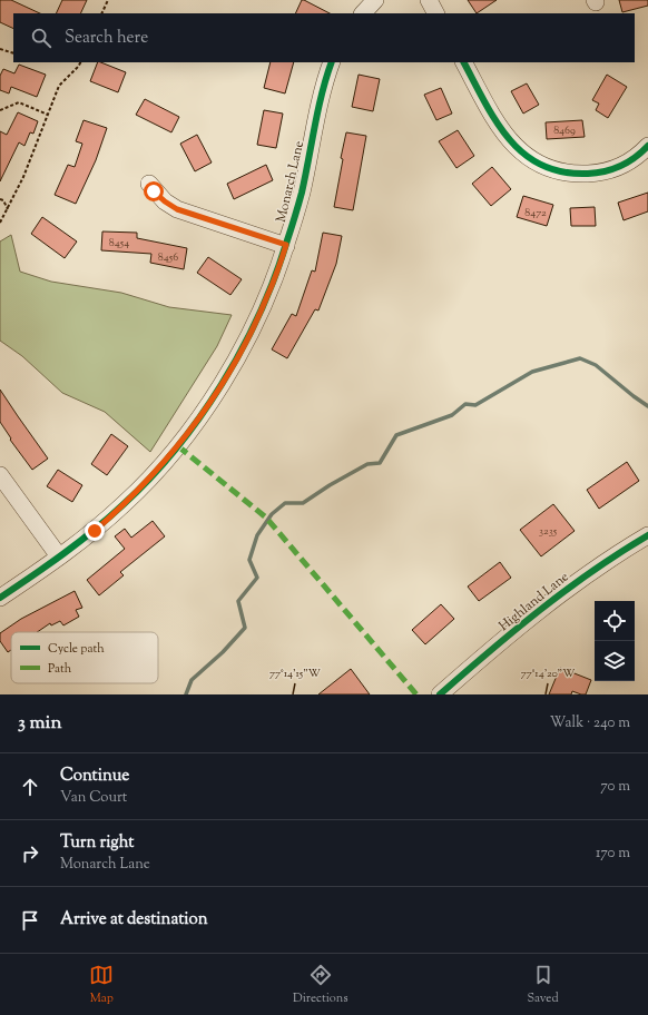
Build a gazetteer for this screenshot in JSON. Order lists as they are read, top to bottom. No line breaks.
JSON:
{"streets":{"street":["Monarch Lane","Highland Lane"]},"house_numbers":["8469","8472","8454","8456","3235"],"legend":["Cycle path","Path"],"page":{"search":"Search here","heading":["3 min","Walk · 240 m"],"list":[["Continue","Van Court","70 m"],["Turn right","Monarch Lane","170 m"],"Arrive at destination"],"nav":["Map","Directions","Saved"]},"coordinates":["77°14'15\"W","77°14'20\"W"]}
